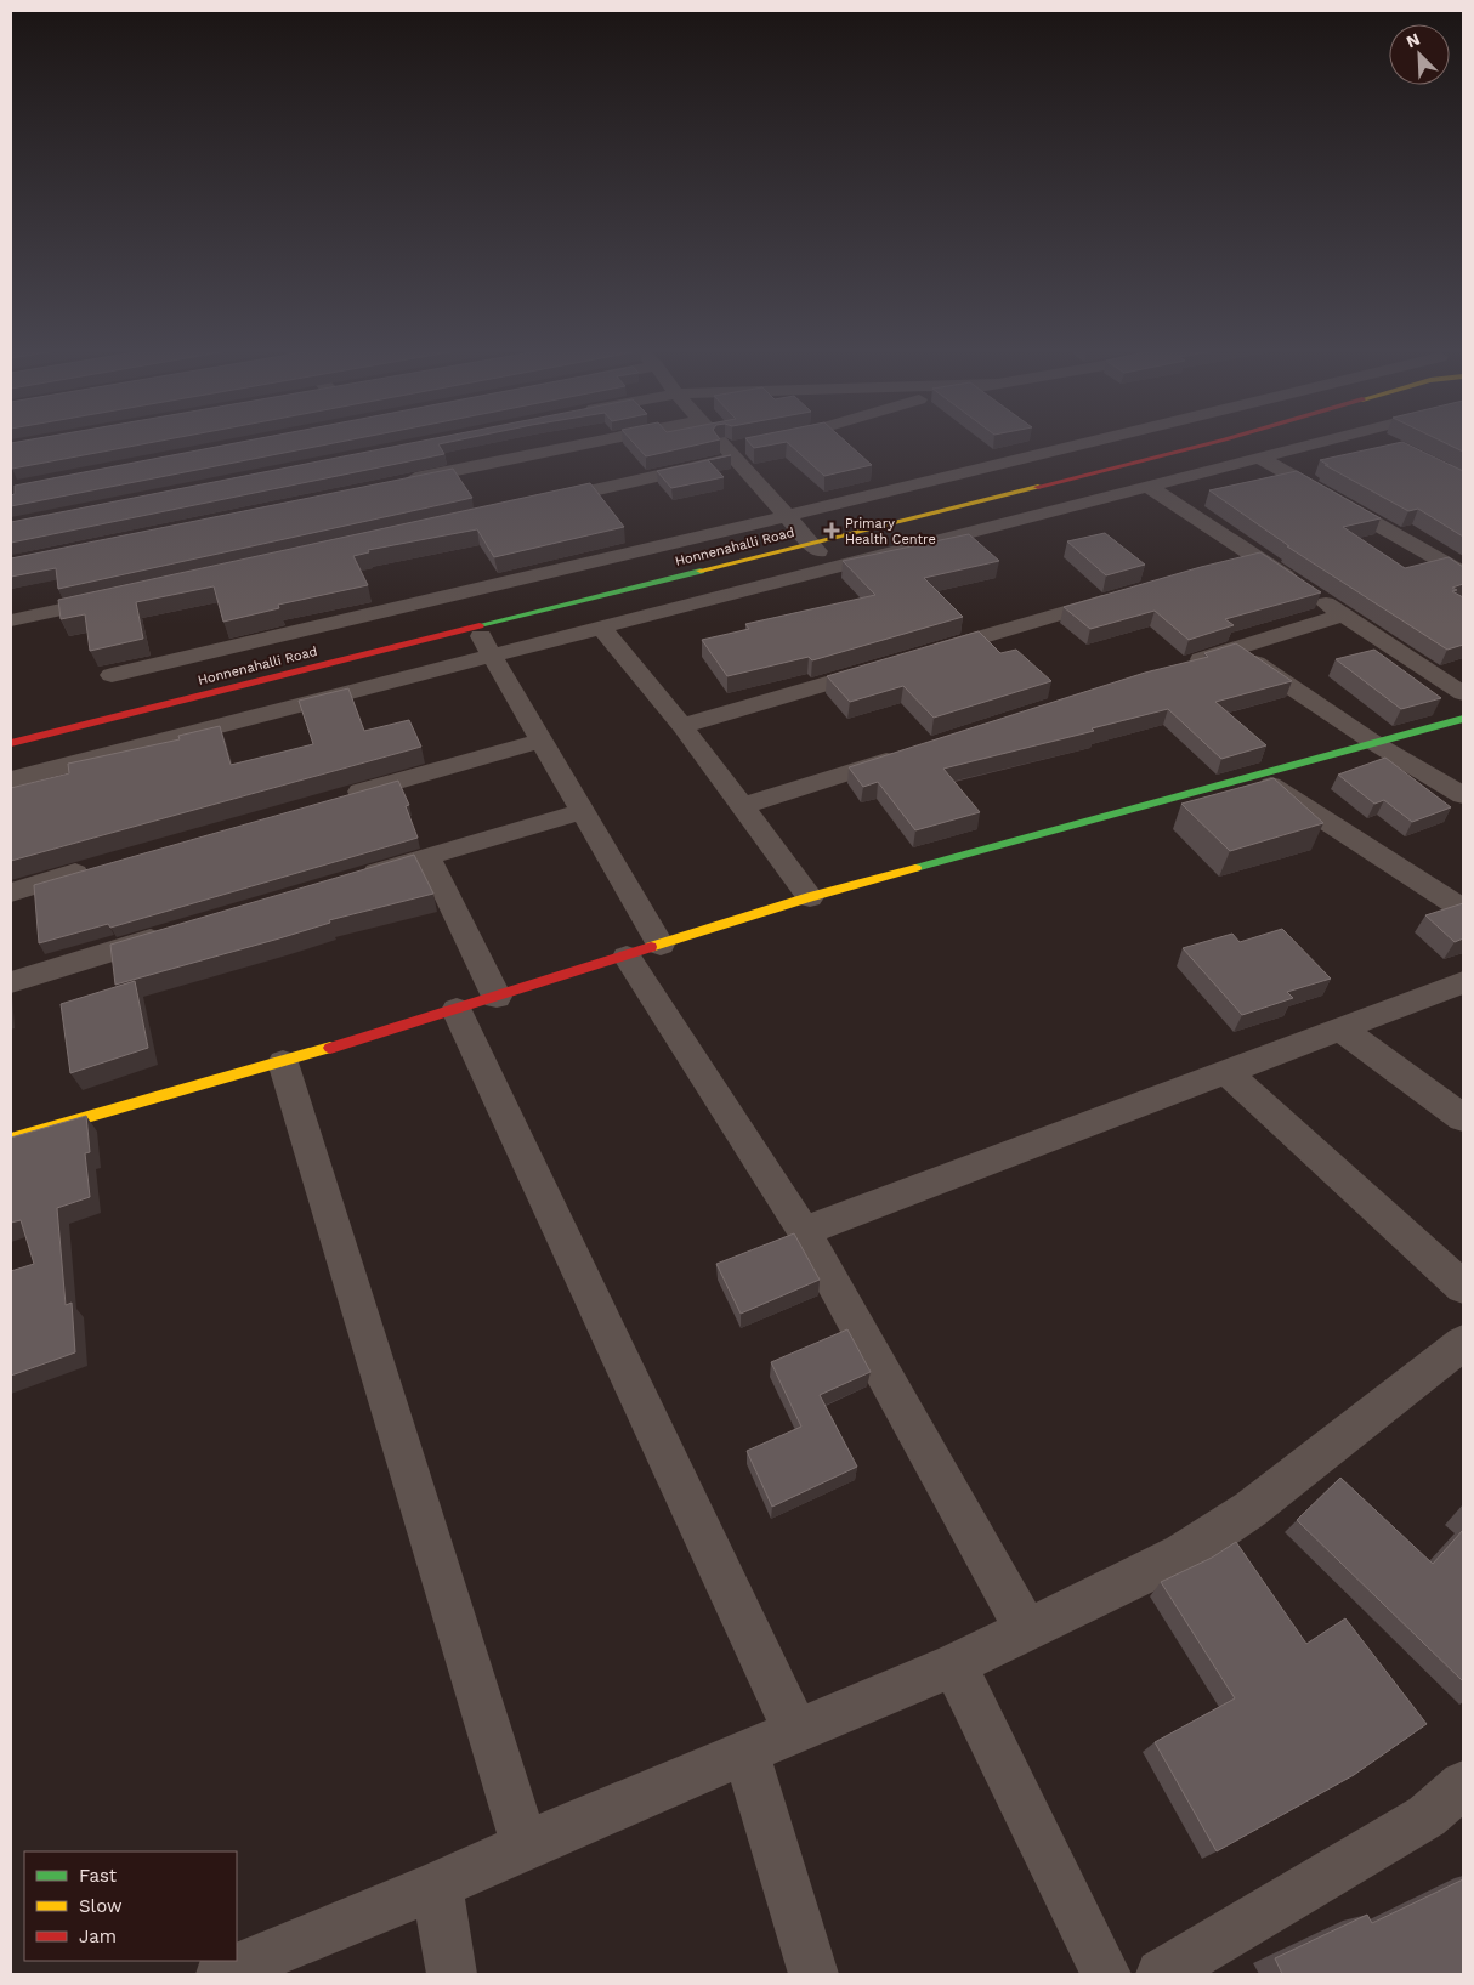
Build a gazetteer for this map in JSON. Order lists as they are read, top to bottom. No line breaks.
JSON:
{"streets":{"street":["Honnenahalli Road"]},"places":{"health":["Primary Health Centre"]},"legend":["Fast","Slow","Jam"],"north":"top left"}
